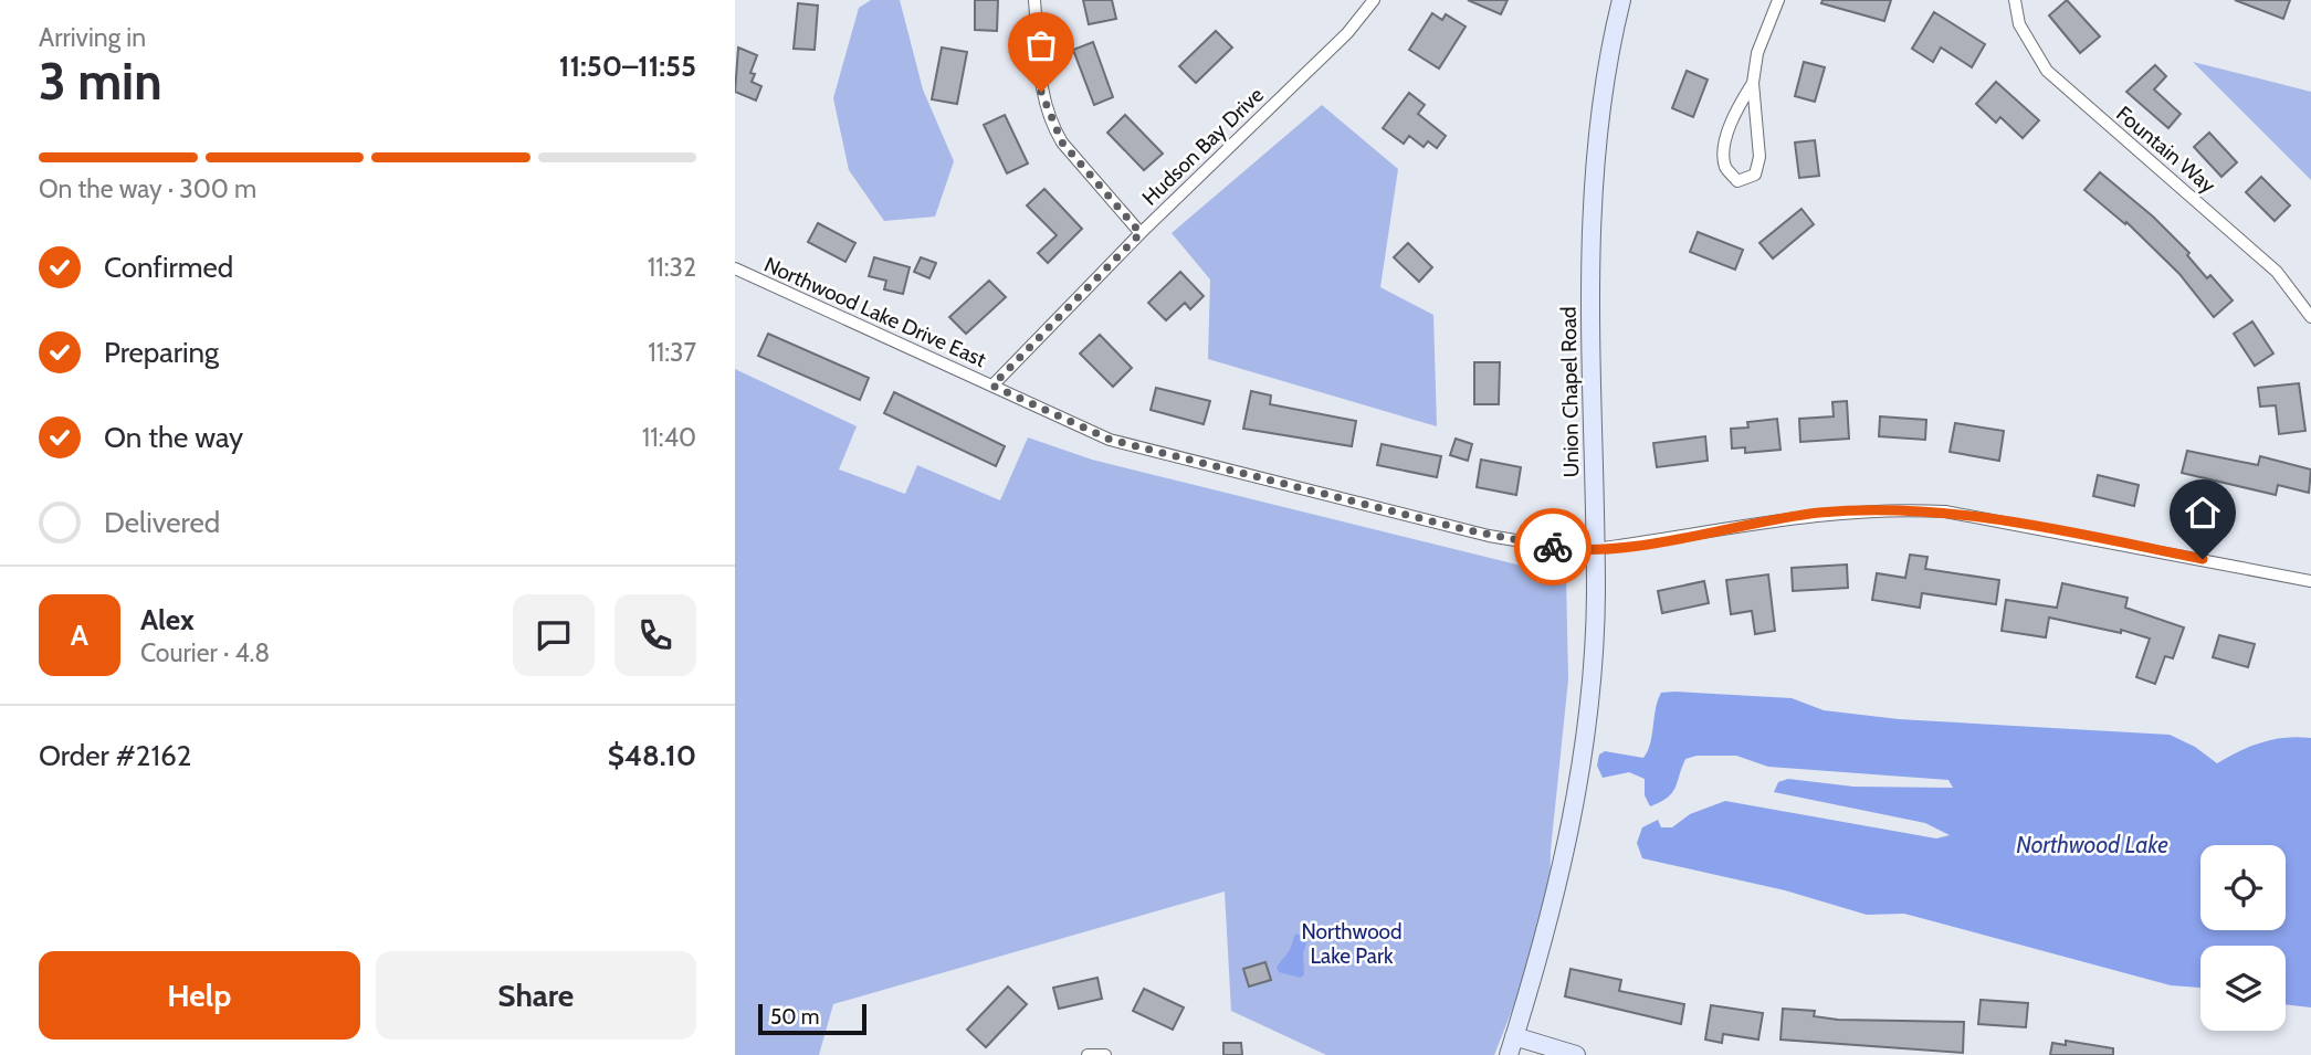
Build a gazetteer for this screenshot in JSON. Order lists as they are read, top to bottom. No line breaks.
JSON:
{"streets":{"street":["Hudson Bay Drive","Fountain Way","Northwood Lake Drive East","Union Chapel Road"]},"crossings":[["Hudson Bay Drive","Northwood Lake Drive East"],["Northwood Lake Drive East","Union Chapel Road"]],"water":["Northwood Lake"],"parks":["Northwood Lake Park"],"scale_bar":"50 m","page":{"heading":["3 min","Arriving in","11:50–11:55"],"panel":["Alex","Courier · 4.8","Order #2162","$48.10"],"bar":"On the way · 300 m","list":[["Confirmed","11:32"],["Preparing","11:37"],["On the way","11:40"],"Delivered"],"round":"A","buttons":["Help","Share"],"scale":"50 m"}}
